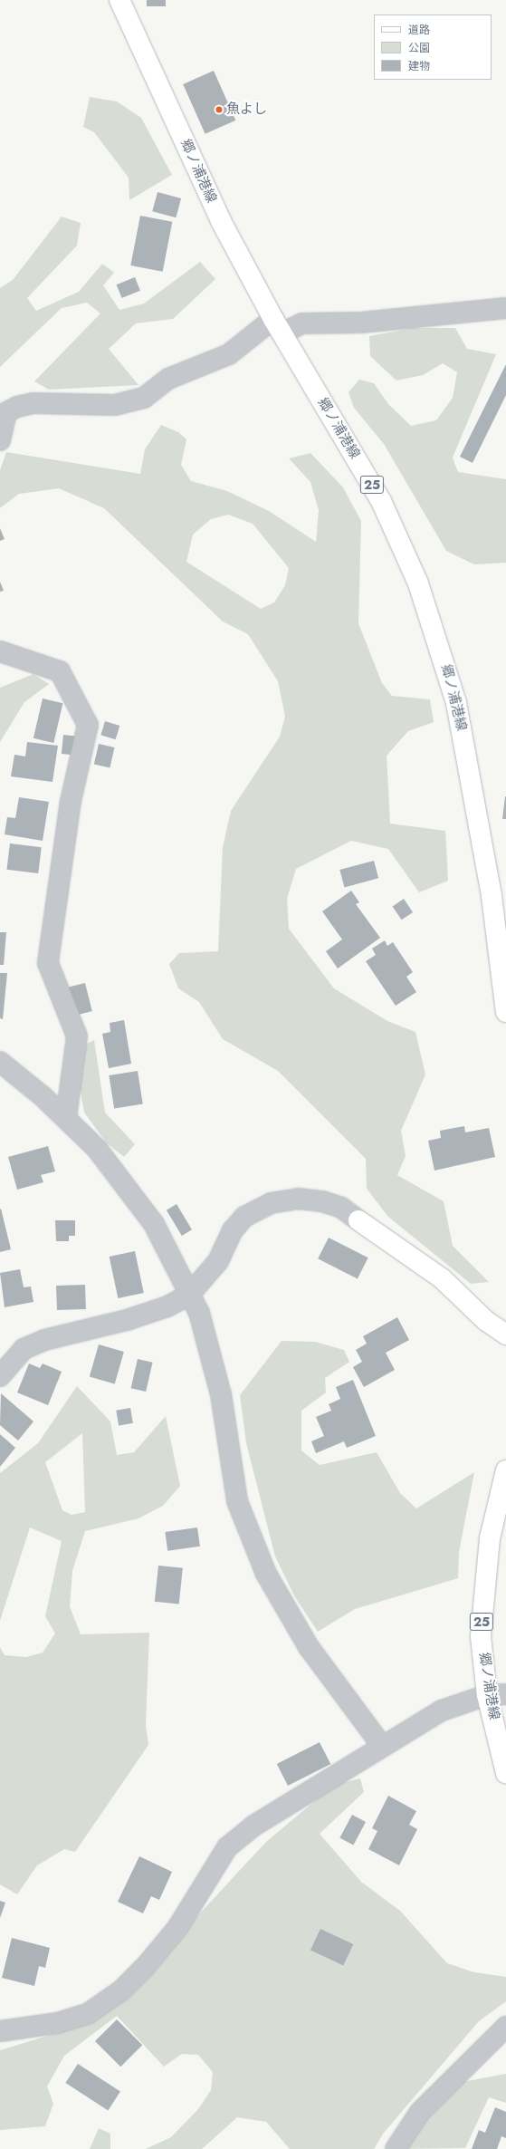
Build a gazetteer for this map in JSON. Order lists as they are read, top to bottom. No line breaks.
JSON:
{"streets":{"main road":["郷ノ浦港線","25"]},"places":["魚よし"],"legend":["道路","公園","建物"]}
